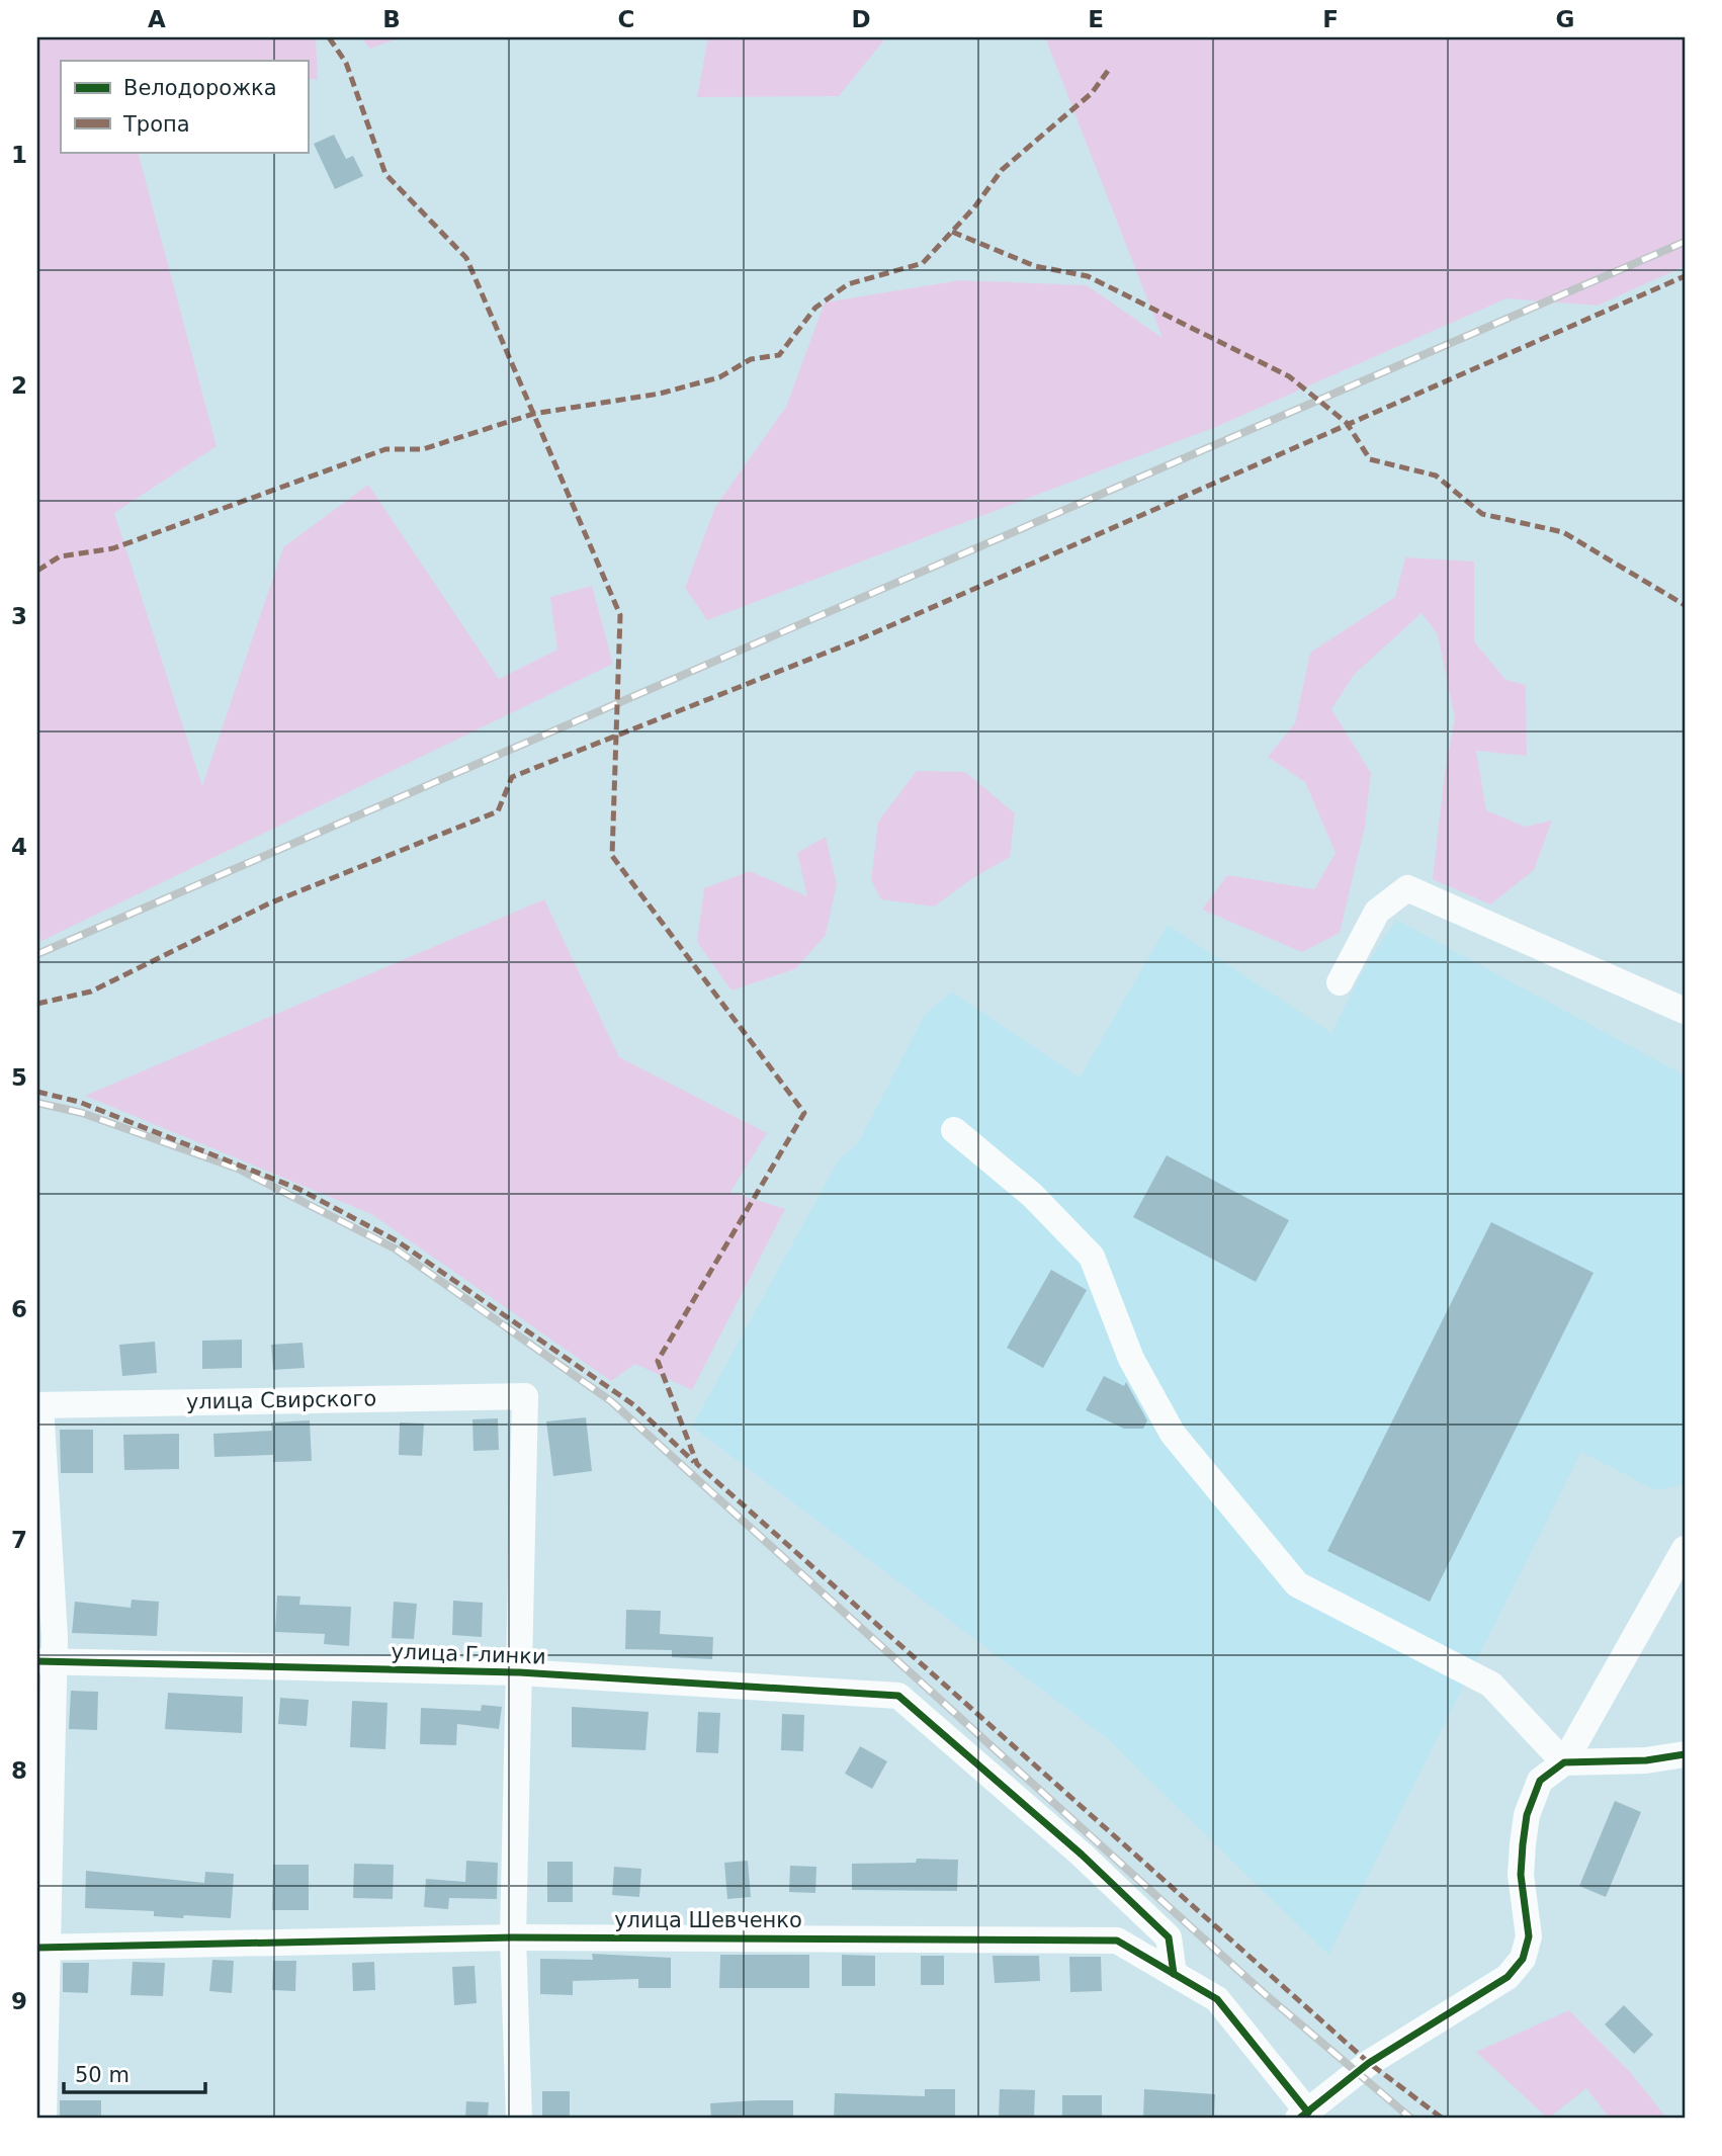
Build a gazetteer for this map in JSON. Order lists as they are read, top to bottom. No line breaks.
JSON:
{"streets":{"street":["улица Свирского","улица Глинки","улица Шевченко"]},"crossings":[["улица Свирского","улица Глинки"],["улица Глинки","улица Шевченко"]],"legend":["Велодорожка","Тропа"],"scale_bar":"50 m","grid":{"columns":["A","B","C","D","E","F","G"],"rows":["1","2","3","4","5","6","7","8","9"]}}
